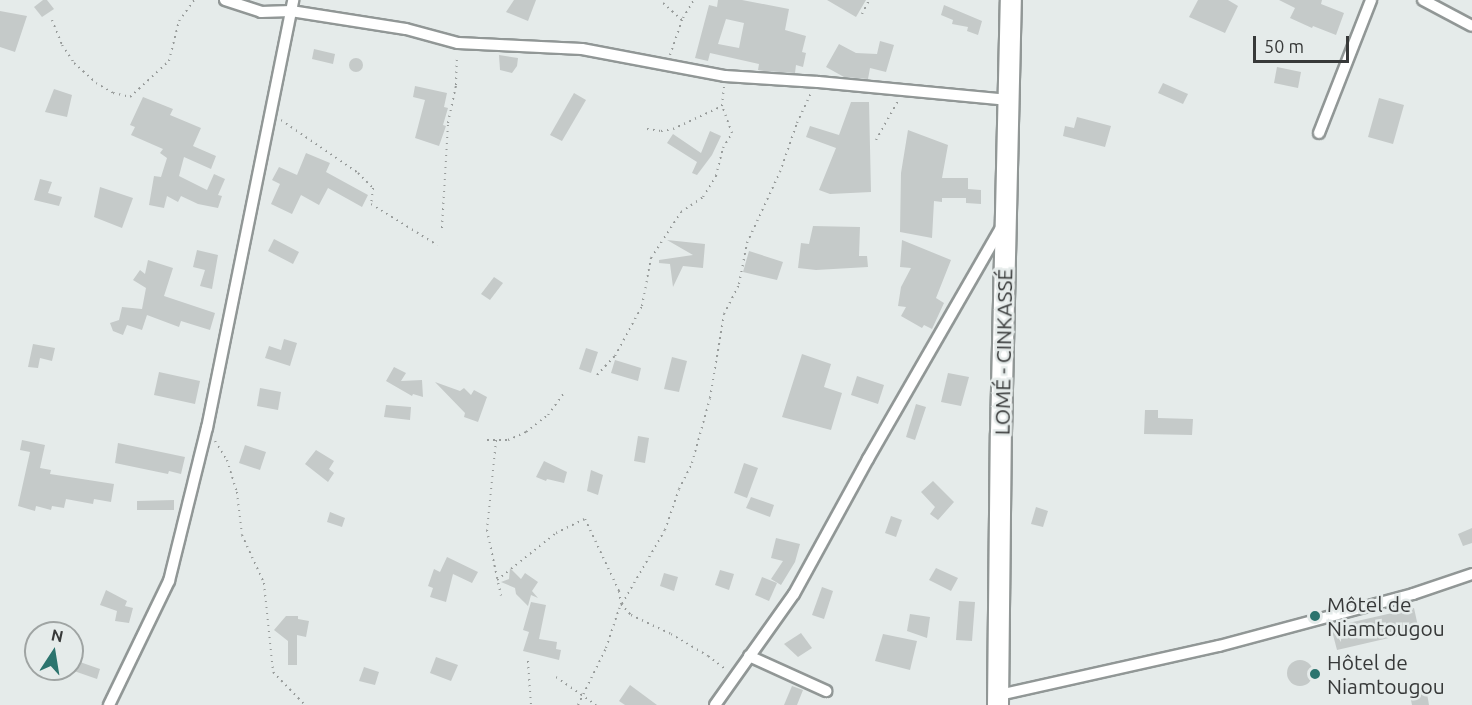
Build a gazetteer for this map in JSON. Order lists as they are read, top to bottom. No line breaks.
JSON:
{"streets":{"highway":["LOMÉ - CINKASSÉ"]},"places":["Môtel de Niamtougou","Hôtel de Niamtougou"],"scale_bar":"50 m","north":"top"}
